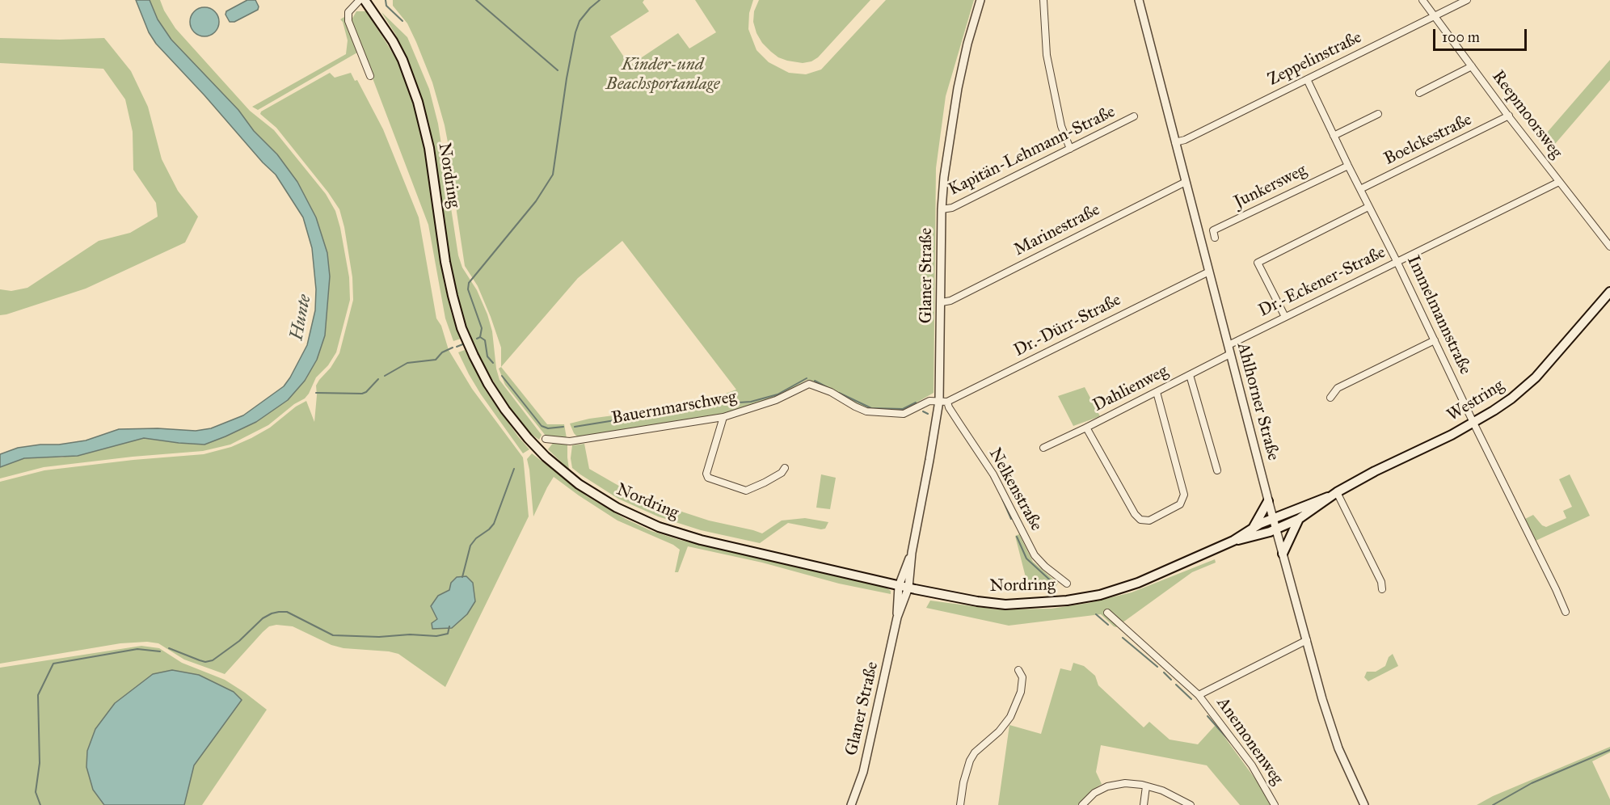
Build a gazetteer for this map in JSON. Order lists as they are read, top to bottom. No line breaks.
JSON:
{"streets":{"main road":["Nordring","Westring"],"street":["Zeppelinstraße","Reepmoorsweg","Boelckestraße","Kapitän-Lehmann-Straße","Junkersweg","Marinestraße","Glaner Straße","Dr.-Eckener-Straße","Immelmannstraße","Dr.-Dürr-Straße","Dahlienweg","Ahlhorner Straße","Bauernmarschweg","Nelkenstraße","Anemonenweg"]},"crossings":[["Zeppelinstraße","Reepmoorsweg"],["Zeppelinstraße","Immelmannstraße"],["Zeppelinstraße","Ahlhorner Straße"],["Reepmoorsweg","Boelckestraße"],["Reepmoorsweg","Dr.-Eckener-Straße"],["Boelckestraße","Immelmannstraße"],["Kapitän-Lehmann-Straße","Glaner Straße"],["Nordring","Glaner Straße"],["Nordring","Westring"],["Nordring","Ahlhorner Straße"],["Junkersweg","Immelmannstraße"],["Marinestraße","Glaner Straße"],["Marinestraße","Ahlhorner Straße"],["Glaner Straße","Bauernmarschweg"],["Dr.-Eckener-Straße","Immelmannstraße"],["Dr.-Eckener-Straße","Ahlhorner Straße"],["Immelmannstraße","Westring"],["Dr.-Dürr-Straße","Ahlhorner Straße"],["Dr.-Dürr-Straße","Nelkenstraße"],["Dahlienweg","Ahlhorner Straße"],["Westring","Ahlhorner Straße"],["Ahlhorner Straße","Anemonenweg"]],"water":["Hunte"],"parks":["Kinder-und Beachsportanlage"],"scale_bar":"100 m"}
